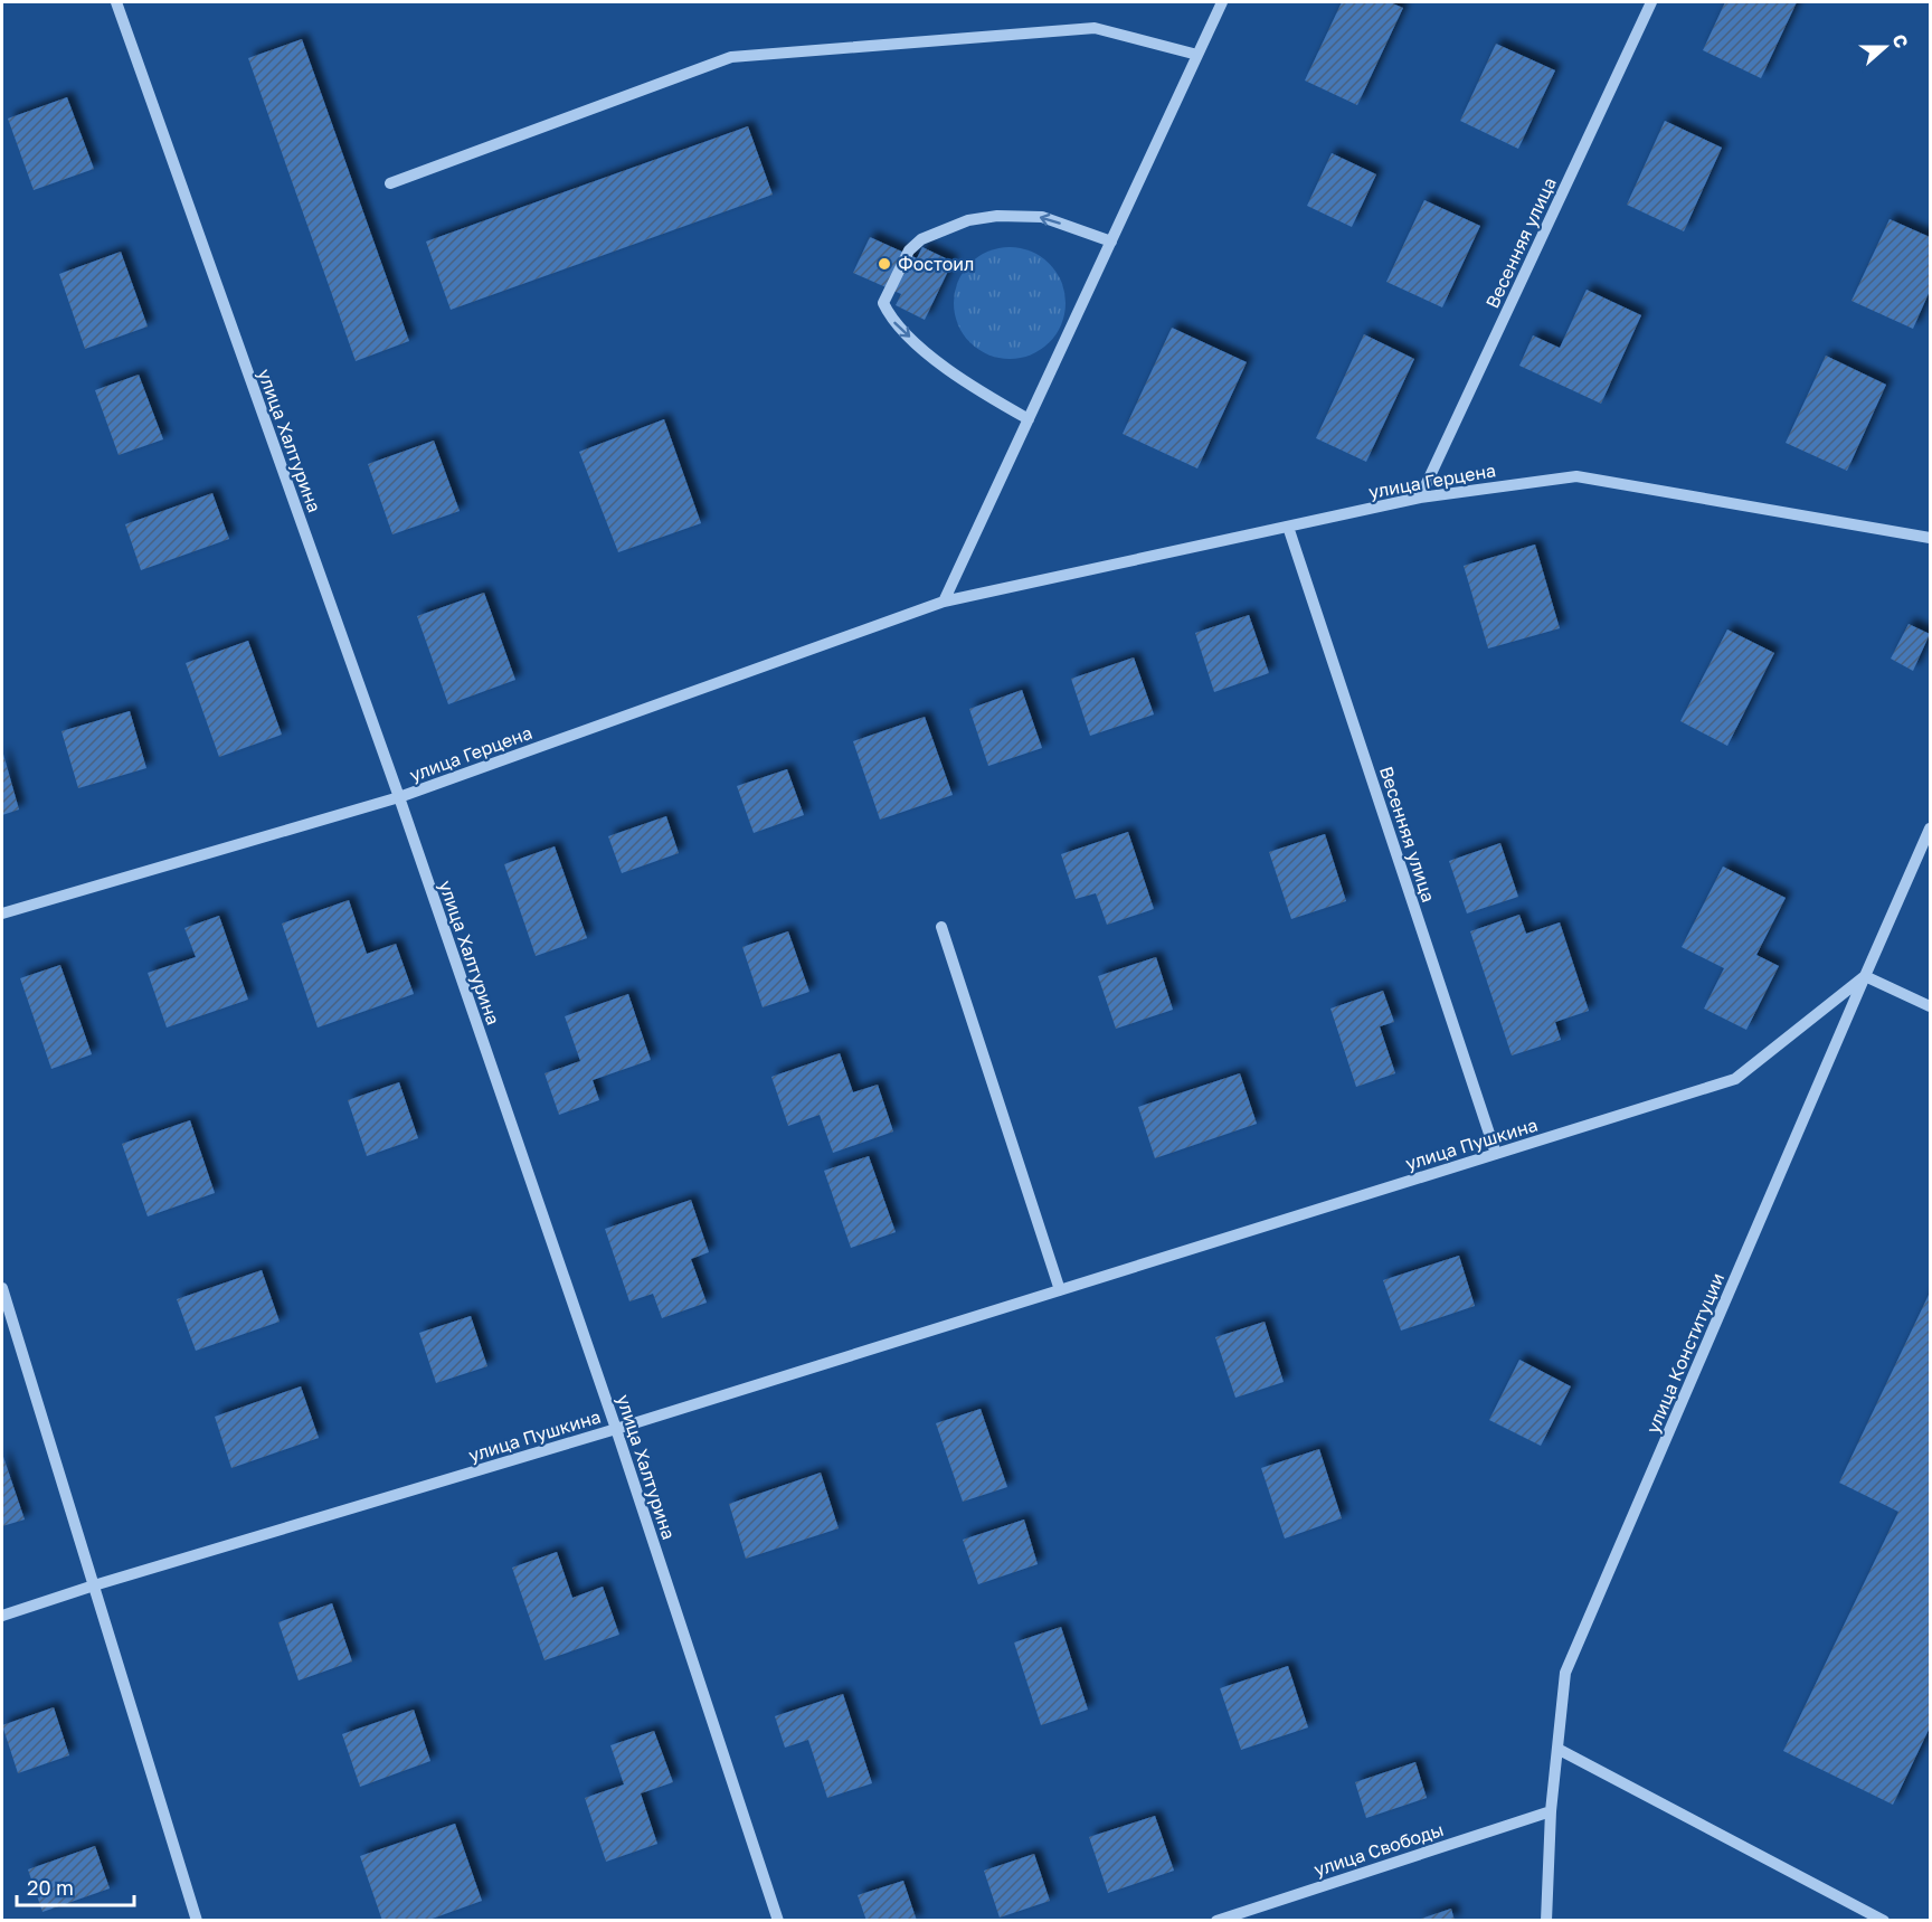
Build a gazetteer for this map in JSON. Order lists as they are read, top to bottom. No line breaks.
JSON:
{"streets":{"street":["Весенняя улица","улица Халтурина","улица Герцена","улица Пушкина","улица Конституции","улица Свободы"]},"crossings":[["Весенняя улица","улица Герцена"],["Весенняя улица","улица Пушкина"],["улица Халтурина","улица Герцена"],["улица Халтурина","улица Пушкина"],["улица Пушкина","улица Конституции"],["улица Конституции","улица Свободы"]],"places":["Фостоил"],"scale_bar":"20 m","north":"right"}
